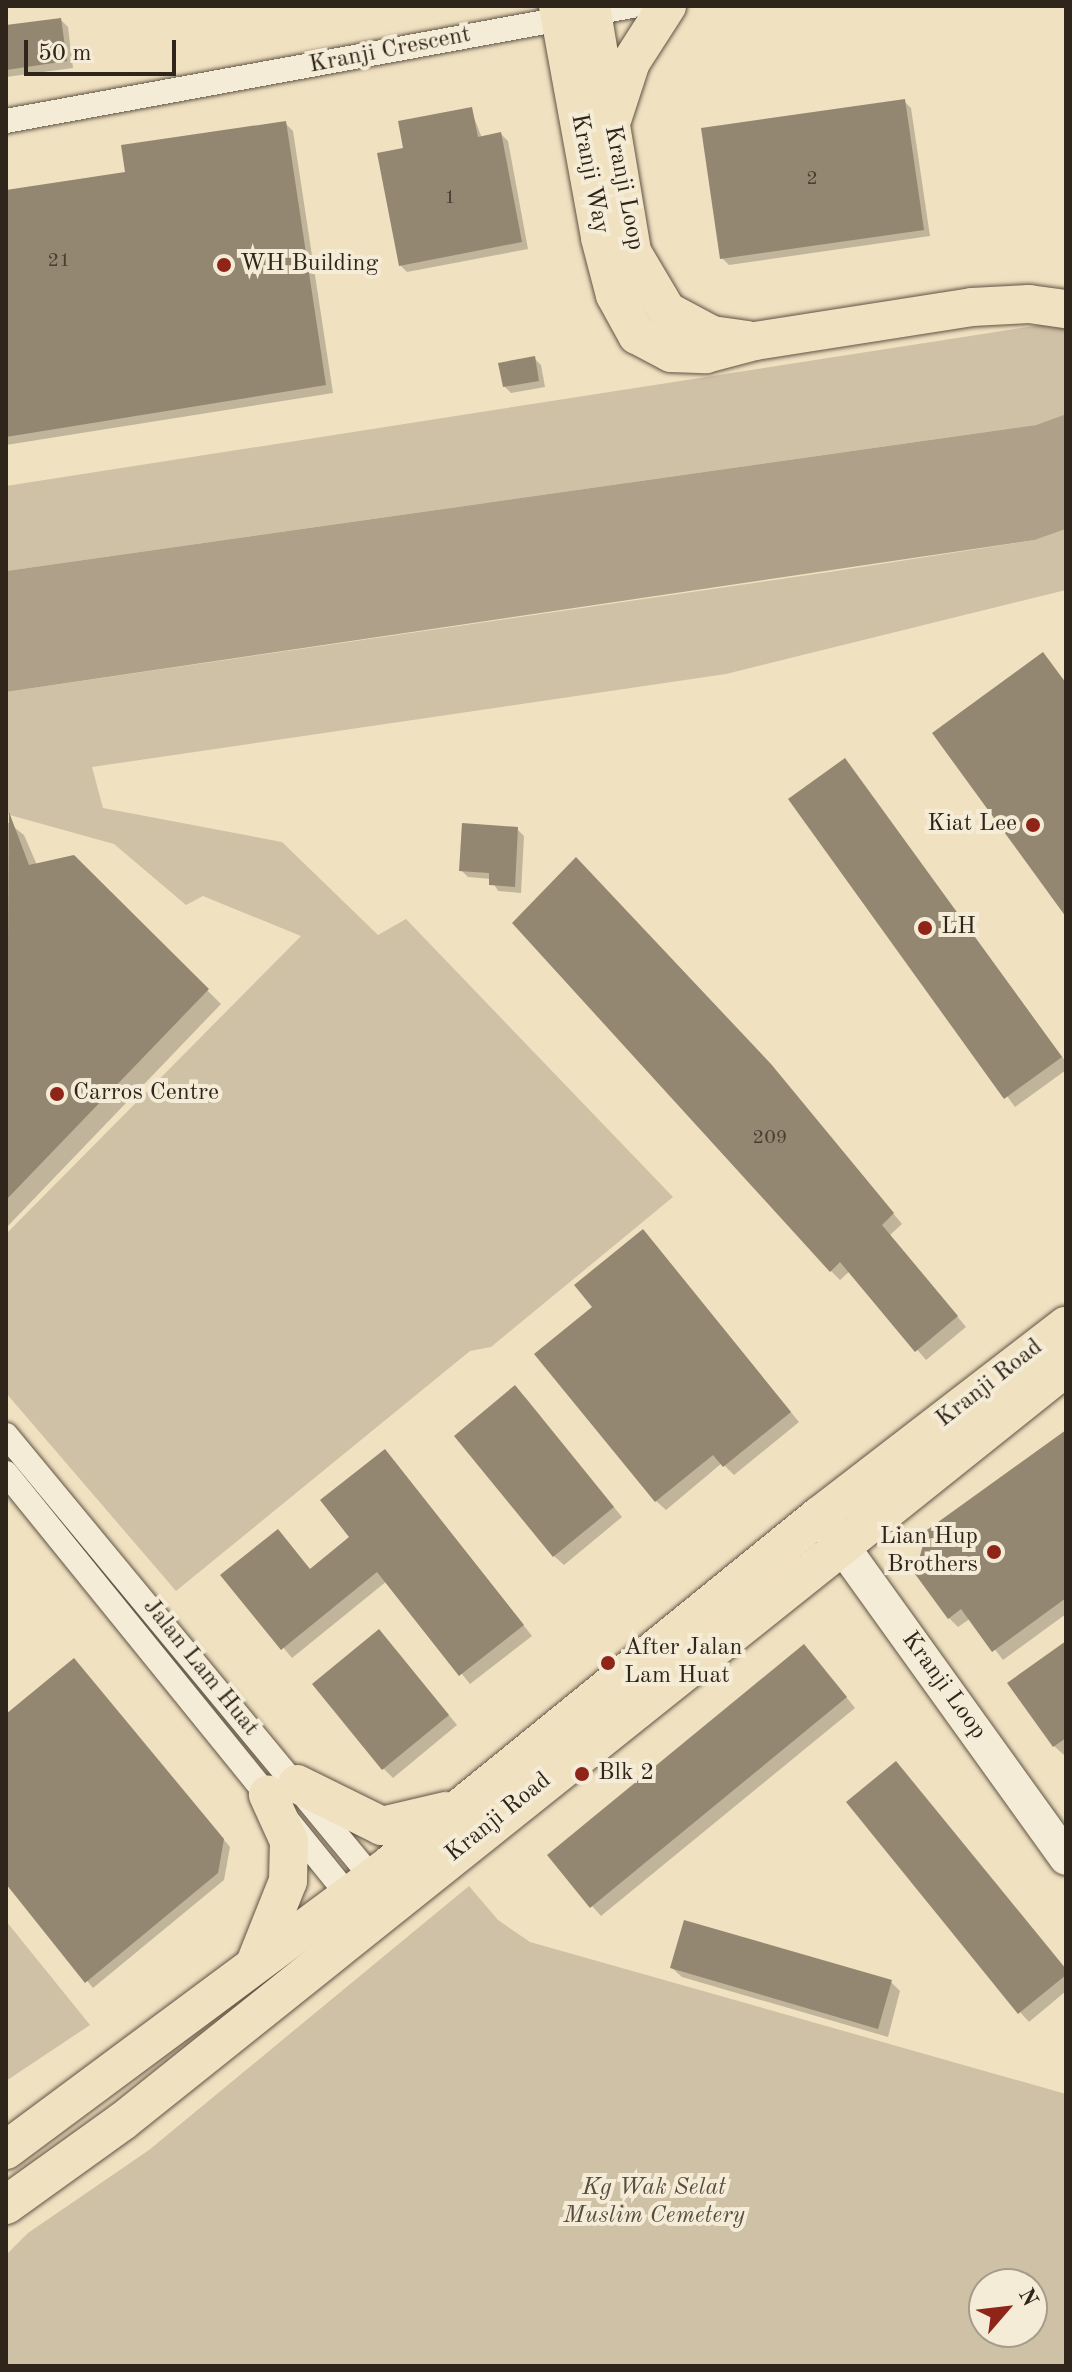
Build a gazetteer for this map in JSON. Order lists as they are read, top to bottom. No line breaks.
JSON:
{"streets":{"main road":["Kranji Way","Kranji Loop","Kranji Road"],"street":["Kranji Crescent","Jalan Lam Huat"]},"crossings":[["Kranji Crescent","Kranji Way"],["Kranji Crescent","Kranji Loop"],["Kranji Way","Kranji Loop"],["Kranji Loop","Kranji Road"],["Kranji Road","Jalan Lam Huat"]],"parks":["Kg Wak Selat Muslim Cemetery"],"places":["WH Building","Kiat Lee","LH","Carros Centre","Lian Hup Brothers","After Jalan Lam Huat","Blk 2"],"house_numbers":["2","1","21","209"],"scale_bar":"50 m","north":"top right"}
